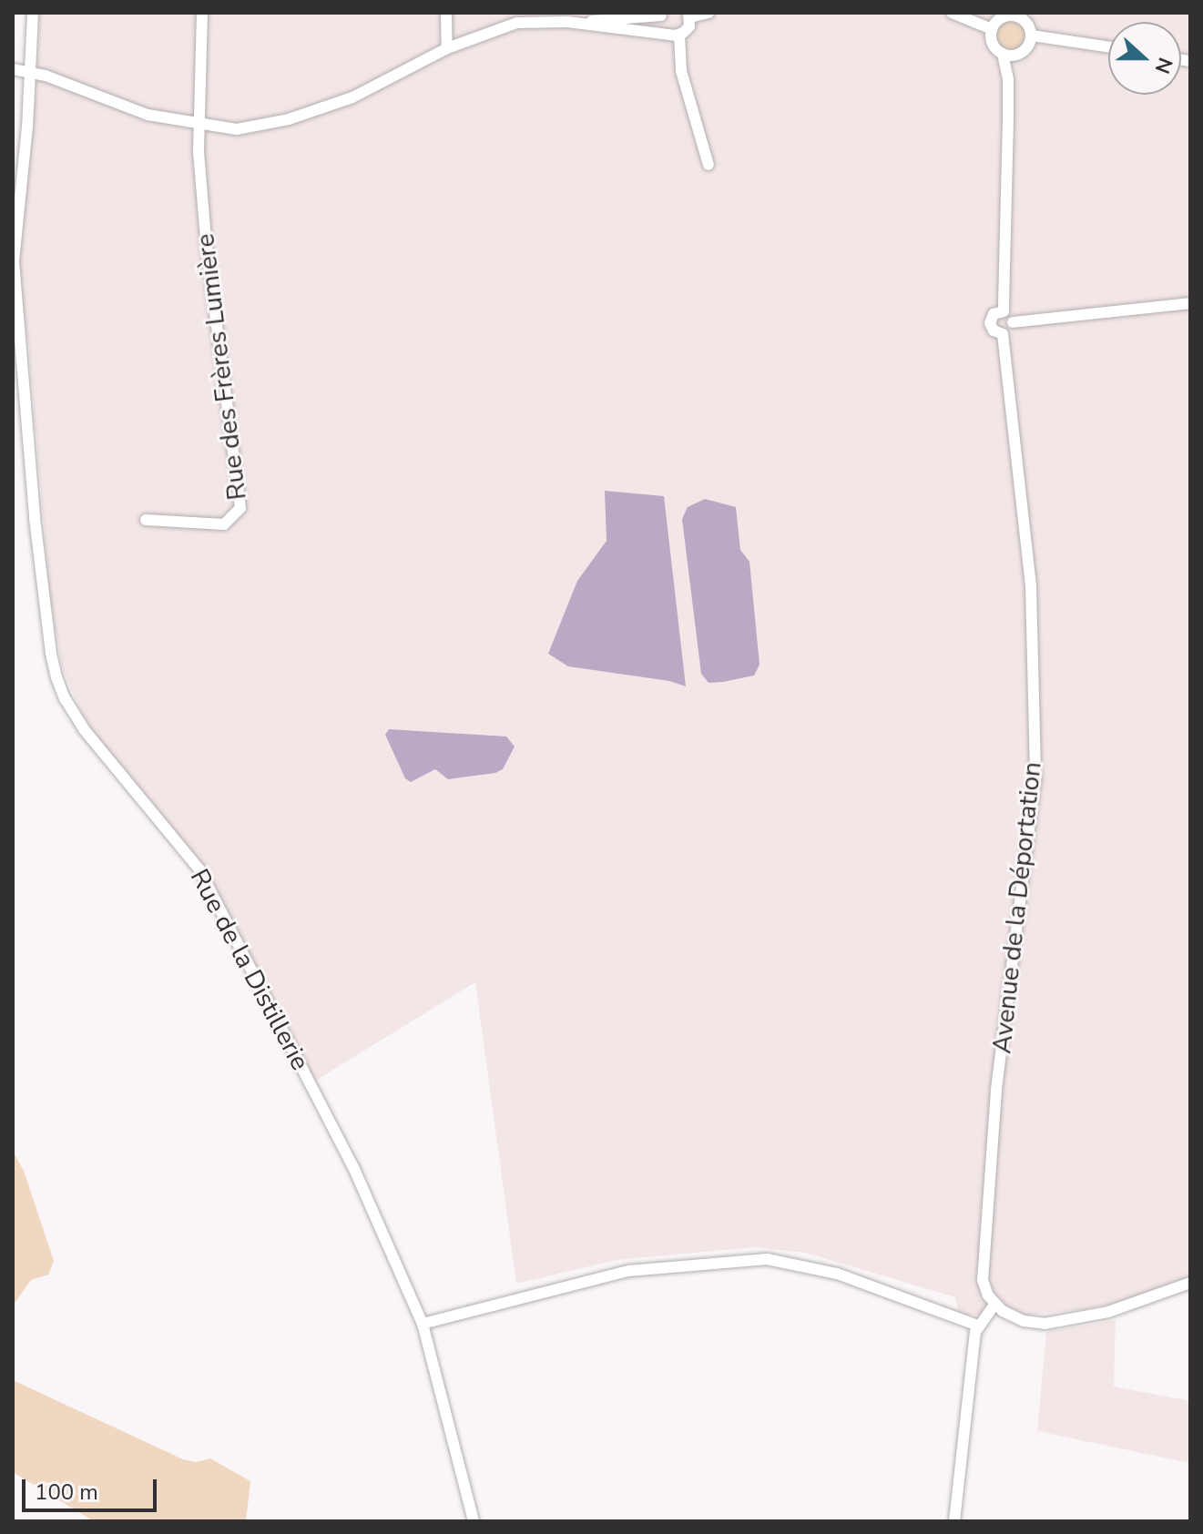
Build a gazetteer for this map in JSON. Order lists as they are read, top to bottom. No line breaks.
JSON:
{"streets":{"street":["Rue des Frères Lumière","Avenue de la Déportation","Rue de la Distillerie"]},"scale_bar":"100 m","north":"right"}
